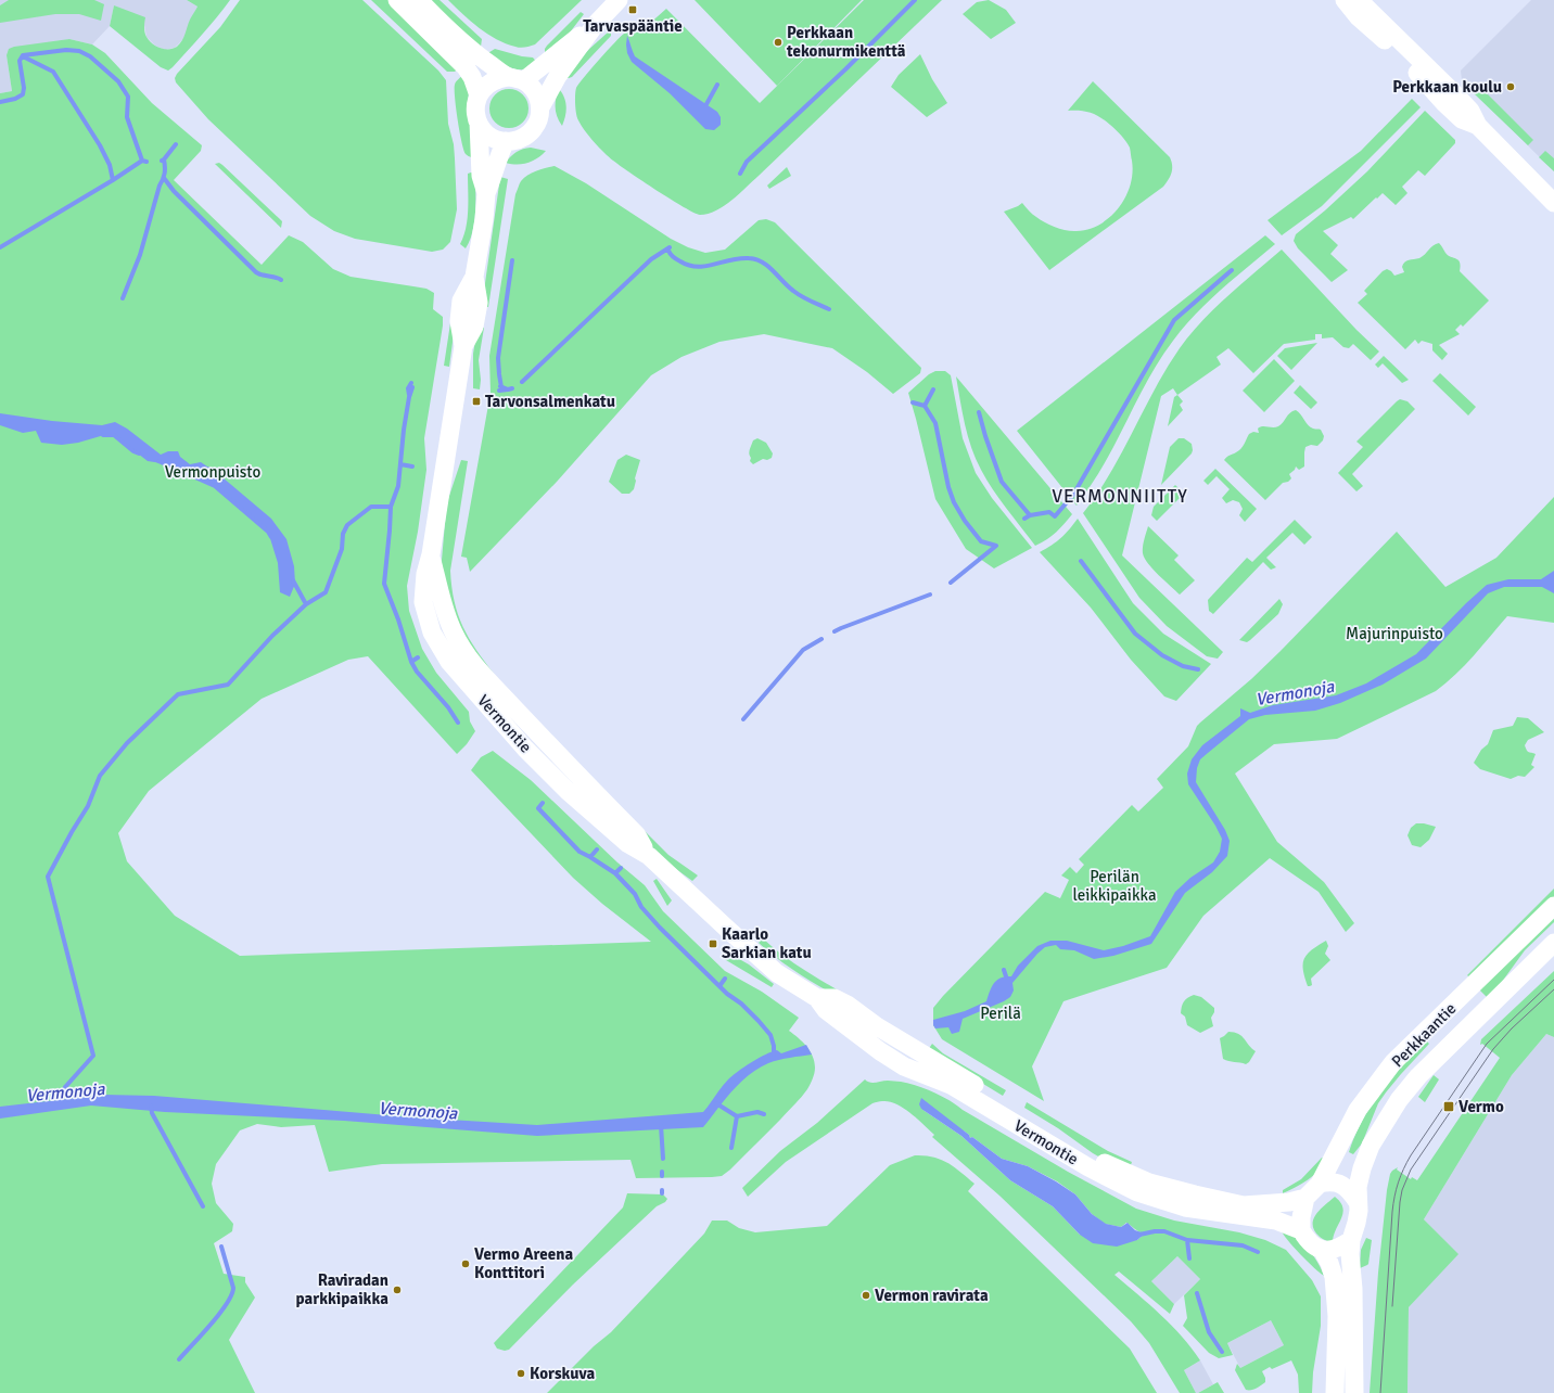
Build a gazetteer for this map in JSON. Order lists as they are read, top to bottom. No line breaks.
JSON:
{"streets":{"main road":["Vermontie","Perkkaantie"]},"crossings":[["Vermontie","Perkkaantie"]],"districts":["VERMONNIITTY"],"water":["Vermonoja"],"parks":["Vermonpuisto","Majurinpuisto","Perilän leikkipaikka","Perilä"],"places":{"transit":["Tarvaspääntie","Tarvonsalmenkatu","Kaarlo Sarkian katu","Vermo"],"other":["Perkkaan tekonurmikenttä","Perkkaan koulu","Vermo Areena Konttitori","Raviradan parkkipaikka","Vermon ravirata","Korskuva"]}}
